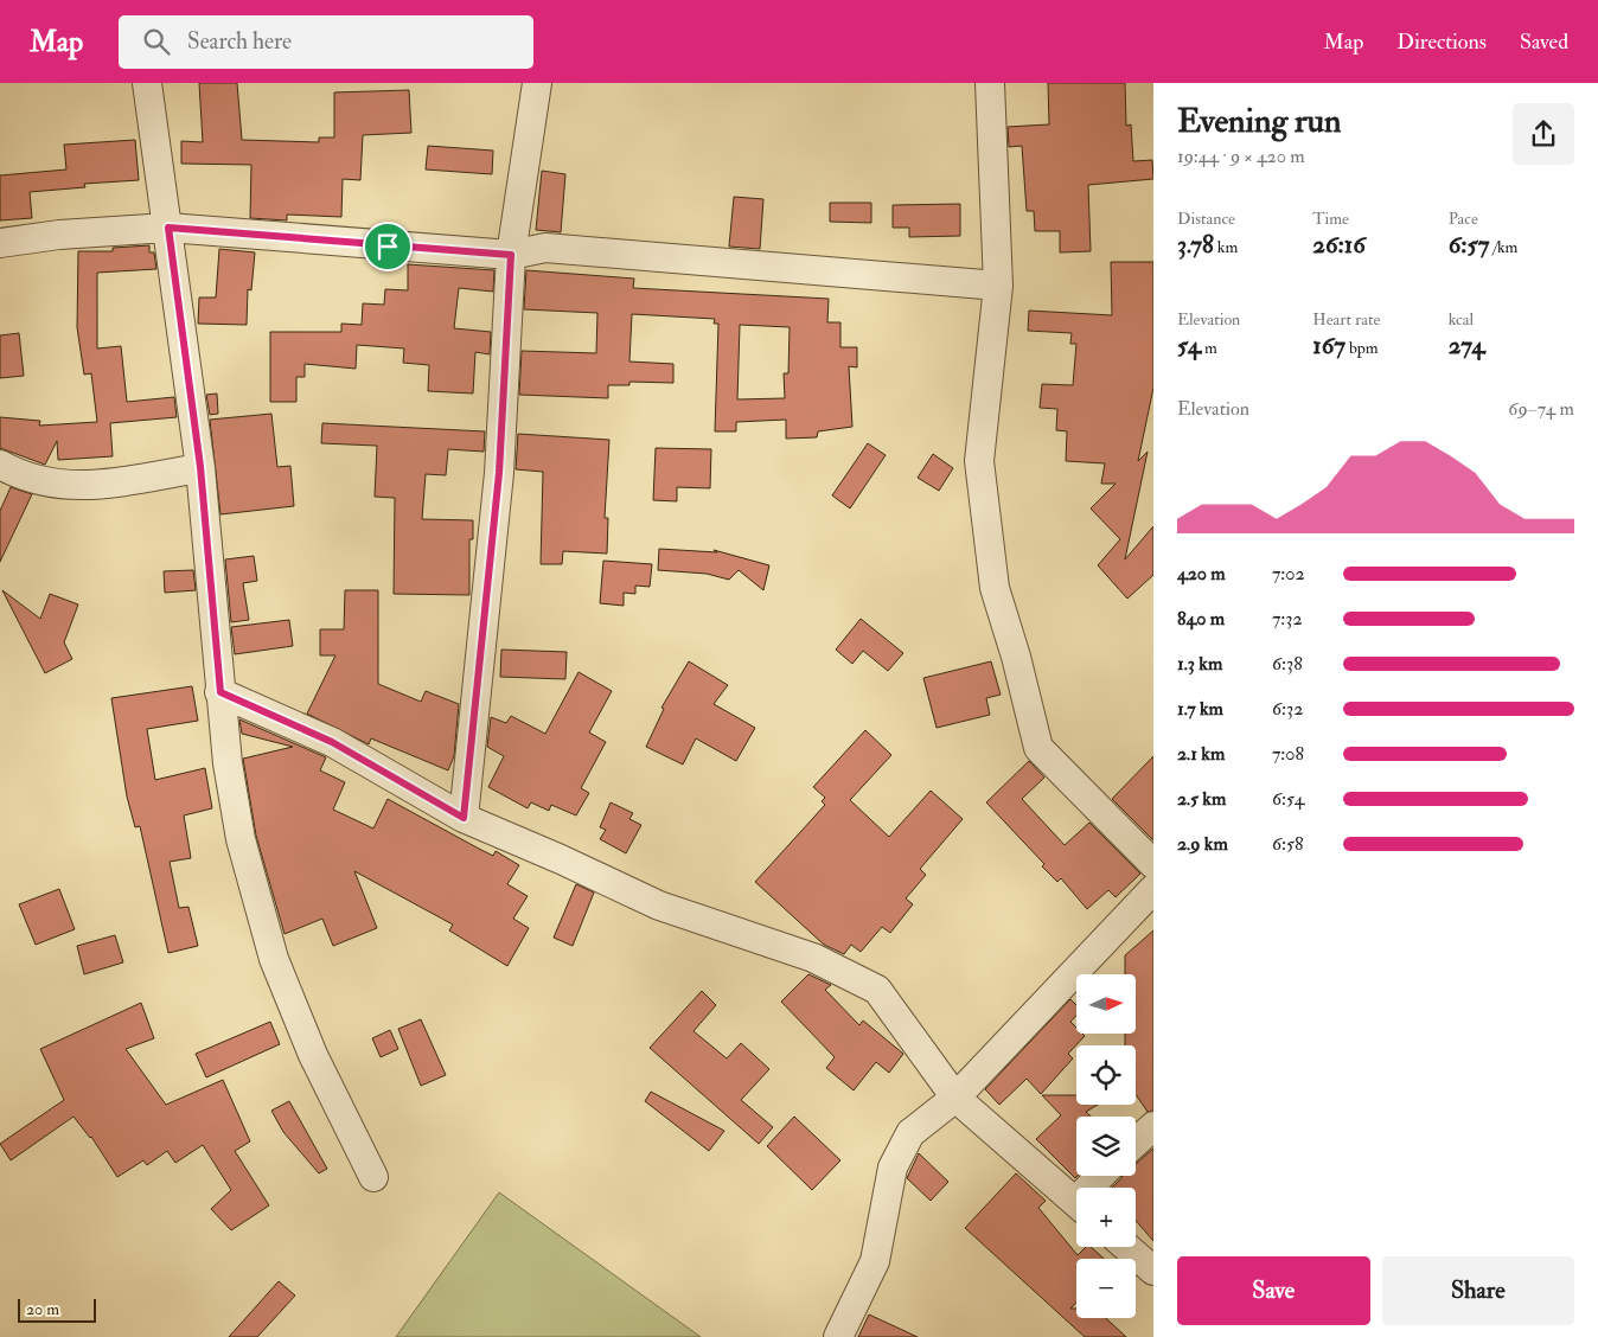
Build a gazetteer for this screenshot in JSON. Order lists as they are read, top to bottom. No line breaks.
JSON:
{"scale_bar":"20 m","north":"right","page":{"header":"Map","search":"Search here","nav":["Map","Directions","Saved"],"heading":["Evening run","19:44 · 9 × 420 m"],"stats":[["Distance","3.78 km"],["Time","26:16"],["Pace","6:57 /km"],["Elevation","54 m"],["Heart rate","167 bpm"],["kcal","274"]],"chart":["Elevation","69–74 m"],"list":[{"name":"420 m","note":"7:02"},{"name":"840 m","note":"7:32"},{"name":"1.3 km","note":"6:38"},{"name":"1.7 km","note":"6:32"},{"name":"2.1 km","note":"7:08"},{"name":"2.5 km","note":"6:54"},{"name":"2.9 km","note":"6:58"}],"map_buttons":["+","−"],"buttons":["Save","Share"],"scale":"20 m"}}
